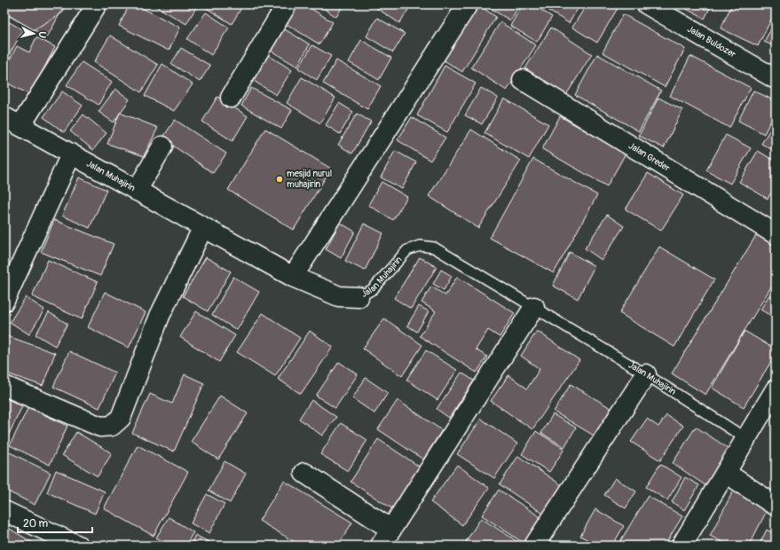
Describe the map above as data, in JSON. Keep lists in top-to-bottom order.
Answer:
{
  "streets": {
    "street": ["Jalan Buldozer", "Jalan Greder", "Jalan Muhajirin"]
  },
  "places": ["mesjid nurul muhajirin"],
  "scale_bar": "20 m",
  "north": "right"
}
